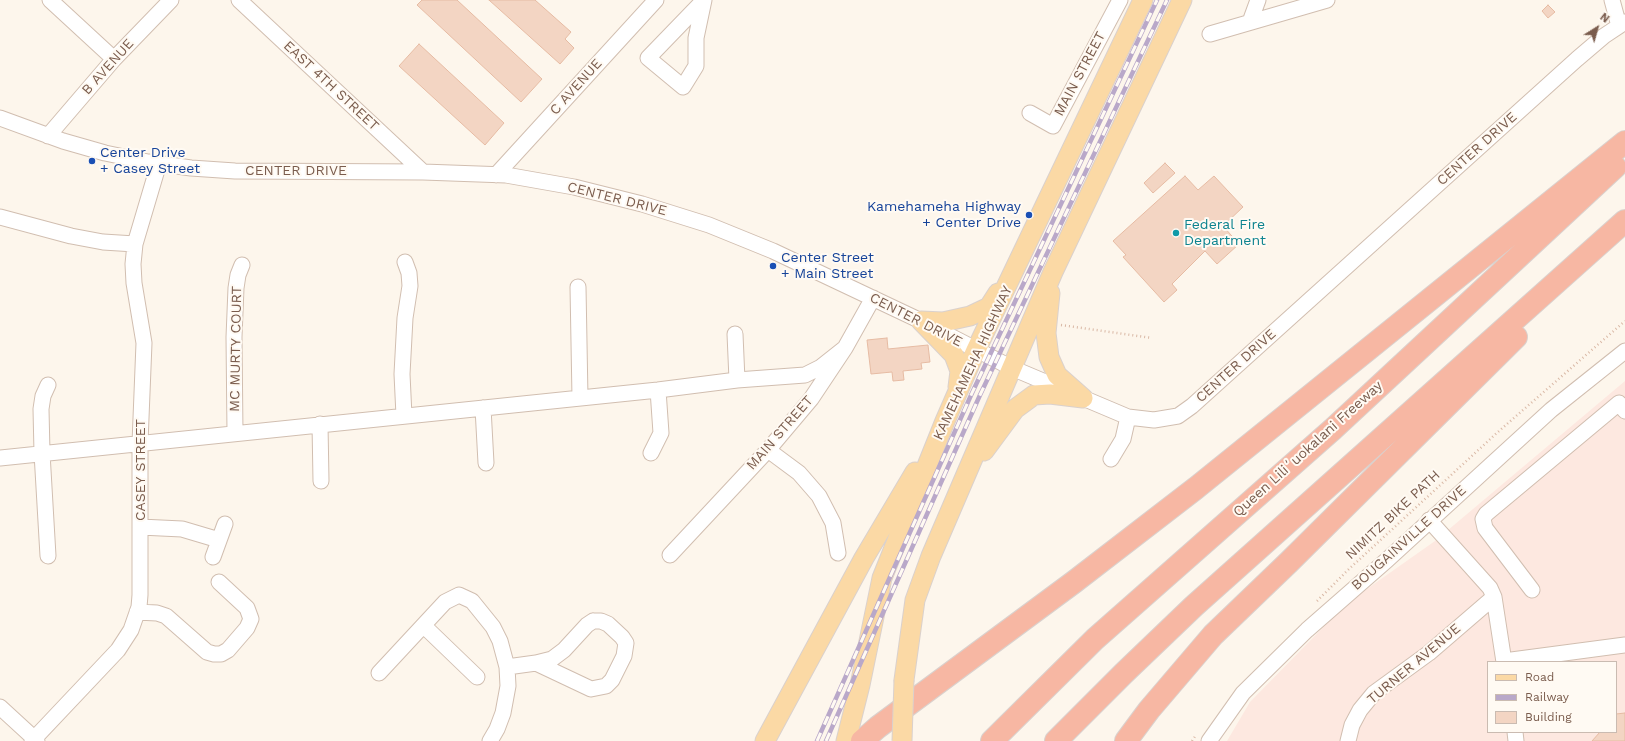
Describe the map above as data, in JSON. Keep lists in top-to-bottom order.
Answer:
{
  "streets": {
    "highway": ["Queen Liliʻuokalani Freeway"],
    "main road": ["KAMEHAMEHA HIGHWAY"],
    "street": [
      "B AVENUE",
      "MAIN STREET",
      "EAST 4TH STREET",
      "C AVENUE",
      "CENTER DRIVE",
      "MC MURTY COURT",
      "CASEY STREET",
      "BOUGAINVILLE DRIVE",
      "TURNER AVENUE"
    ],
    "path": ["NIMITZ BIKE PATH"]
  },
  "crossings": [
    ["B AVENUE", "CENTER DRIVE"],
    ["MAIN STREET", "CENTER DRIVE"],
    ["EAST 4TH STREET", "CENTER DRIVE"],
    ["C AVENUE", "CENTER DRIVE"],
    ["CENTER DRIVE", "KAMEHAMEHA HIGHWAY"],
    ["CENTER DRIVE", "CASEY STREET"]
  ],
  "places": [
    "Center Drive + Casey Street",
    "Kamehameha Highway + Center Drive",
    "Federal Fire Department",
    "Center Street + Main Street"
  ],
  "legend": ["Road", "Railway", "Building"],
  "north": "top right"
}
